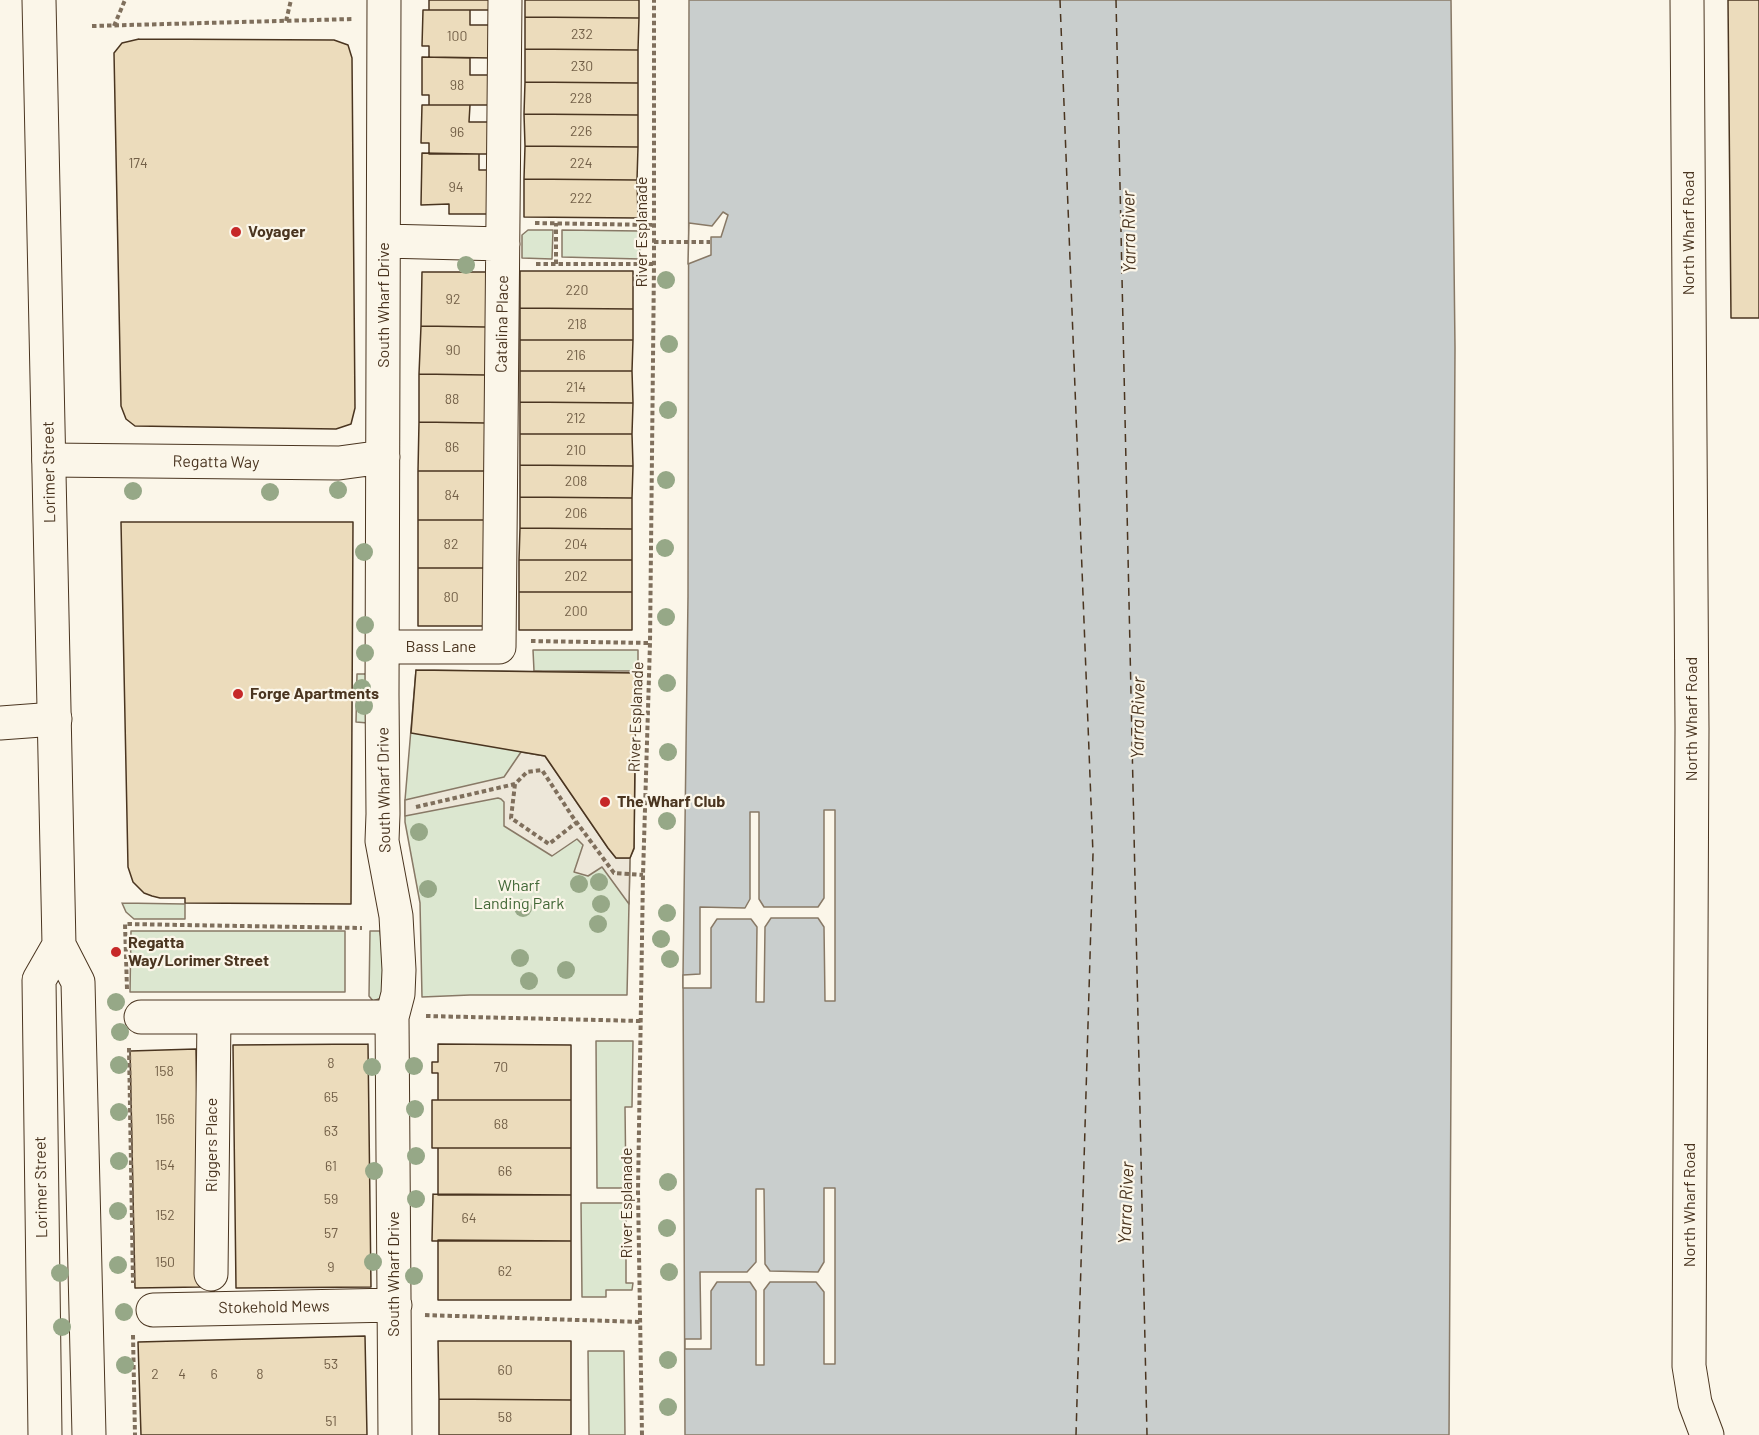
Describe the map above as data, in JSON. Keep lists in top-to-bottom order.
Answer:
{
  "streets": {
    "street": [
      "North Wharf Road",
      "South Wharf Drive",
      "Catalina Place",
      "Regatta Way",
      "Lorimer Street",
      "Bass Lane",
      "Riggers Place",
      "Stokehold Mews"
    ],
    "path": ["River Esplanade"]
  },
  "crossings": [
    ["South Wharf Drive", "Regatta Way"],
    ["South Wharf Drive", "Bass Lane"],
    ["South Wharf Drive", "Stokehold Mews"],
    ["Catalina Place", "Bass Lane"],
    ["Regatta Way", "Lorimer Street"]
  ],
  "water": ["Yarra River"],
  "parks": ["Wharf Landing Park"],
  "places": [
    "Voyager",
    "Forge Apartments",
    "The Wharf Club",
    "Regatta Way/Lorimer Street"
  ],
  "house_numbers": [
    "232",
    "100",
    "230",
    "98",
    "228",
    "226",
    "96",
    "174",
    "224",
    "94",
    "222",
    "220",
    "92",
    "218",
    "90",
    "216",
    "214",
    "88",
    "212",
    "86",
    "210",
    "208",
    "84",
    "206",
    "82",
    "204",
    "202",
    "80",
    "200",
    "8",
    "70",
    "158",
    "65",
    "156",
    "68",
    "63",
    "154",
    "61",
    "66",
    "59",
    "152",
    "64",
    "57",
    "150",
    "9",
    "62",
    "53",
    "60",
    "2",
    "4",
    "6",
    "8",
    "58",
    "51"
  ]
}
